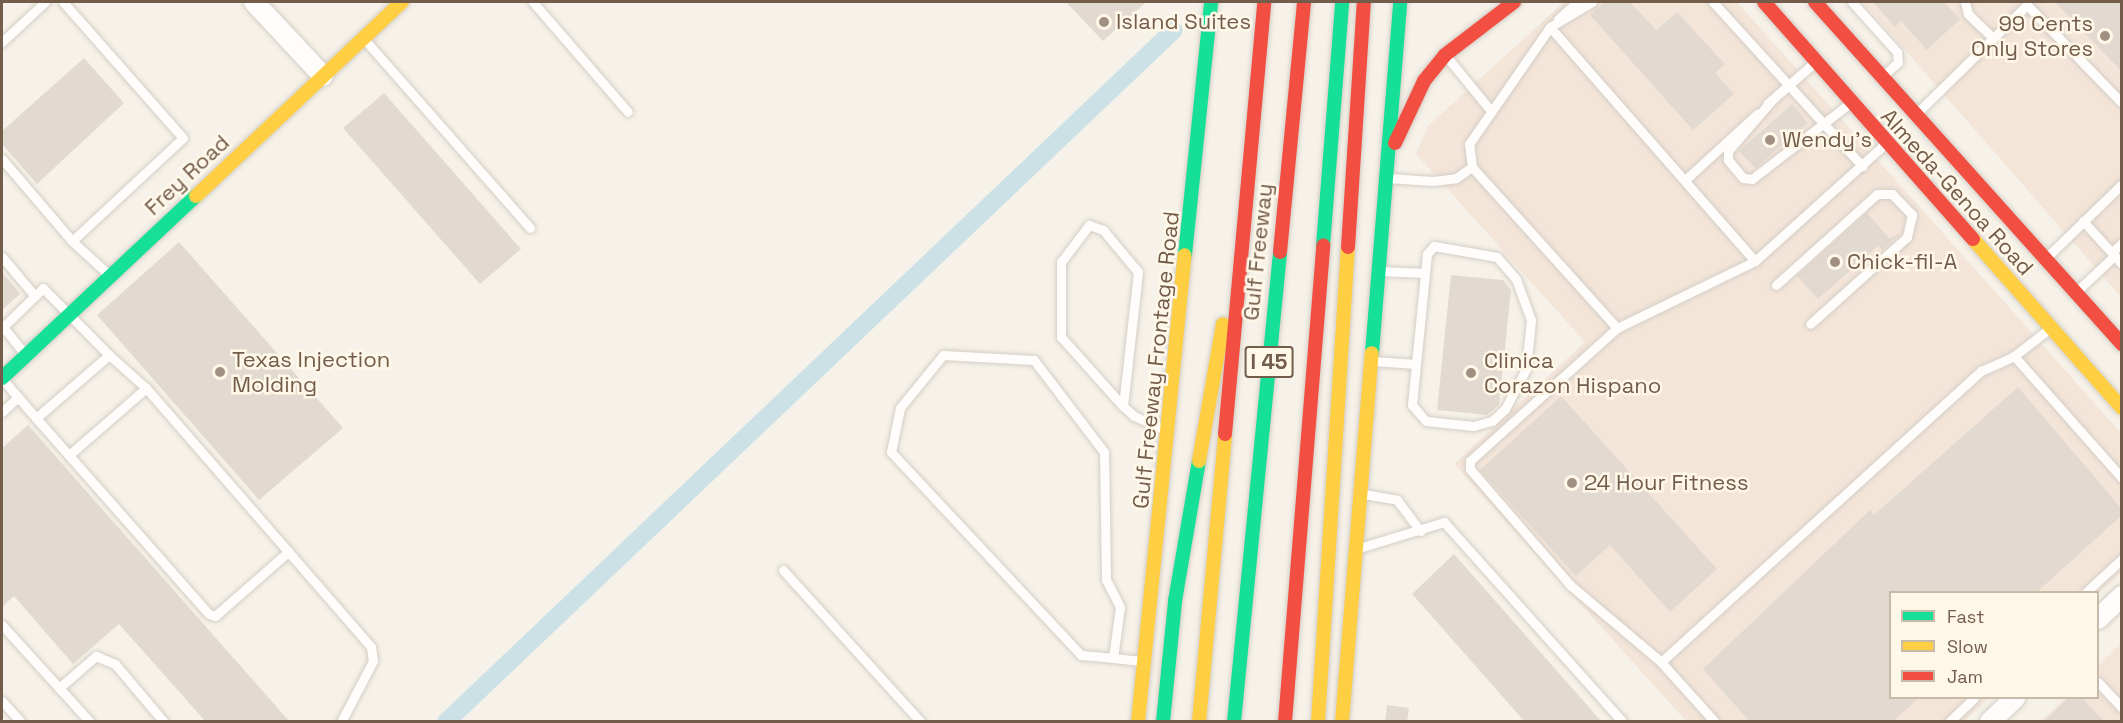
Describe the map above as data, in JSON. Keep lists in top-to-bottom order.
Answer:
{
  "streets": {
    "main road": [
      "Frey Road",
      "Almeda-Genoa Road",
      "Gulf Freeway",
      "Gulf Freeway Frontage Road",
      "I 45"
    ]
  },
  "places": [
    "Island Suites",
    "99 Cents Only Stores",
    "Wendy's",
    "Chick-fil-A",
    "Texas Injection Molding",
    "Clinica Corazon Hispano",
    "24 Hour Fitness"
  ],
  "legend": ["Fast", "Slow", "Jam"]
}
